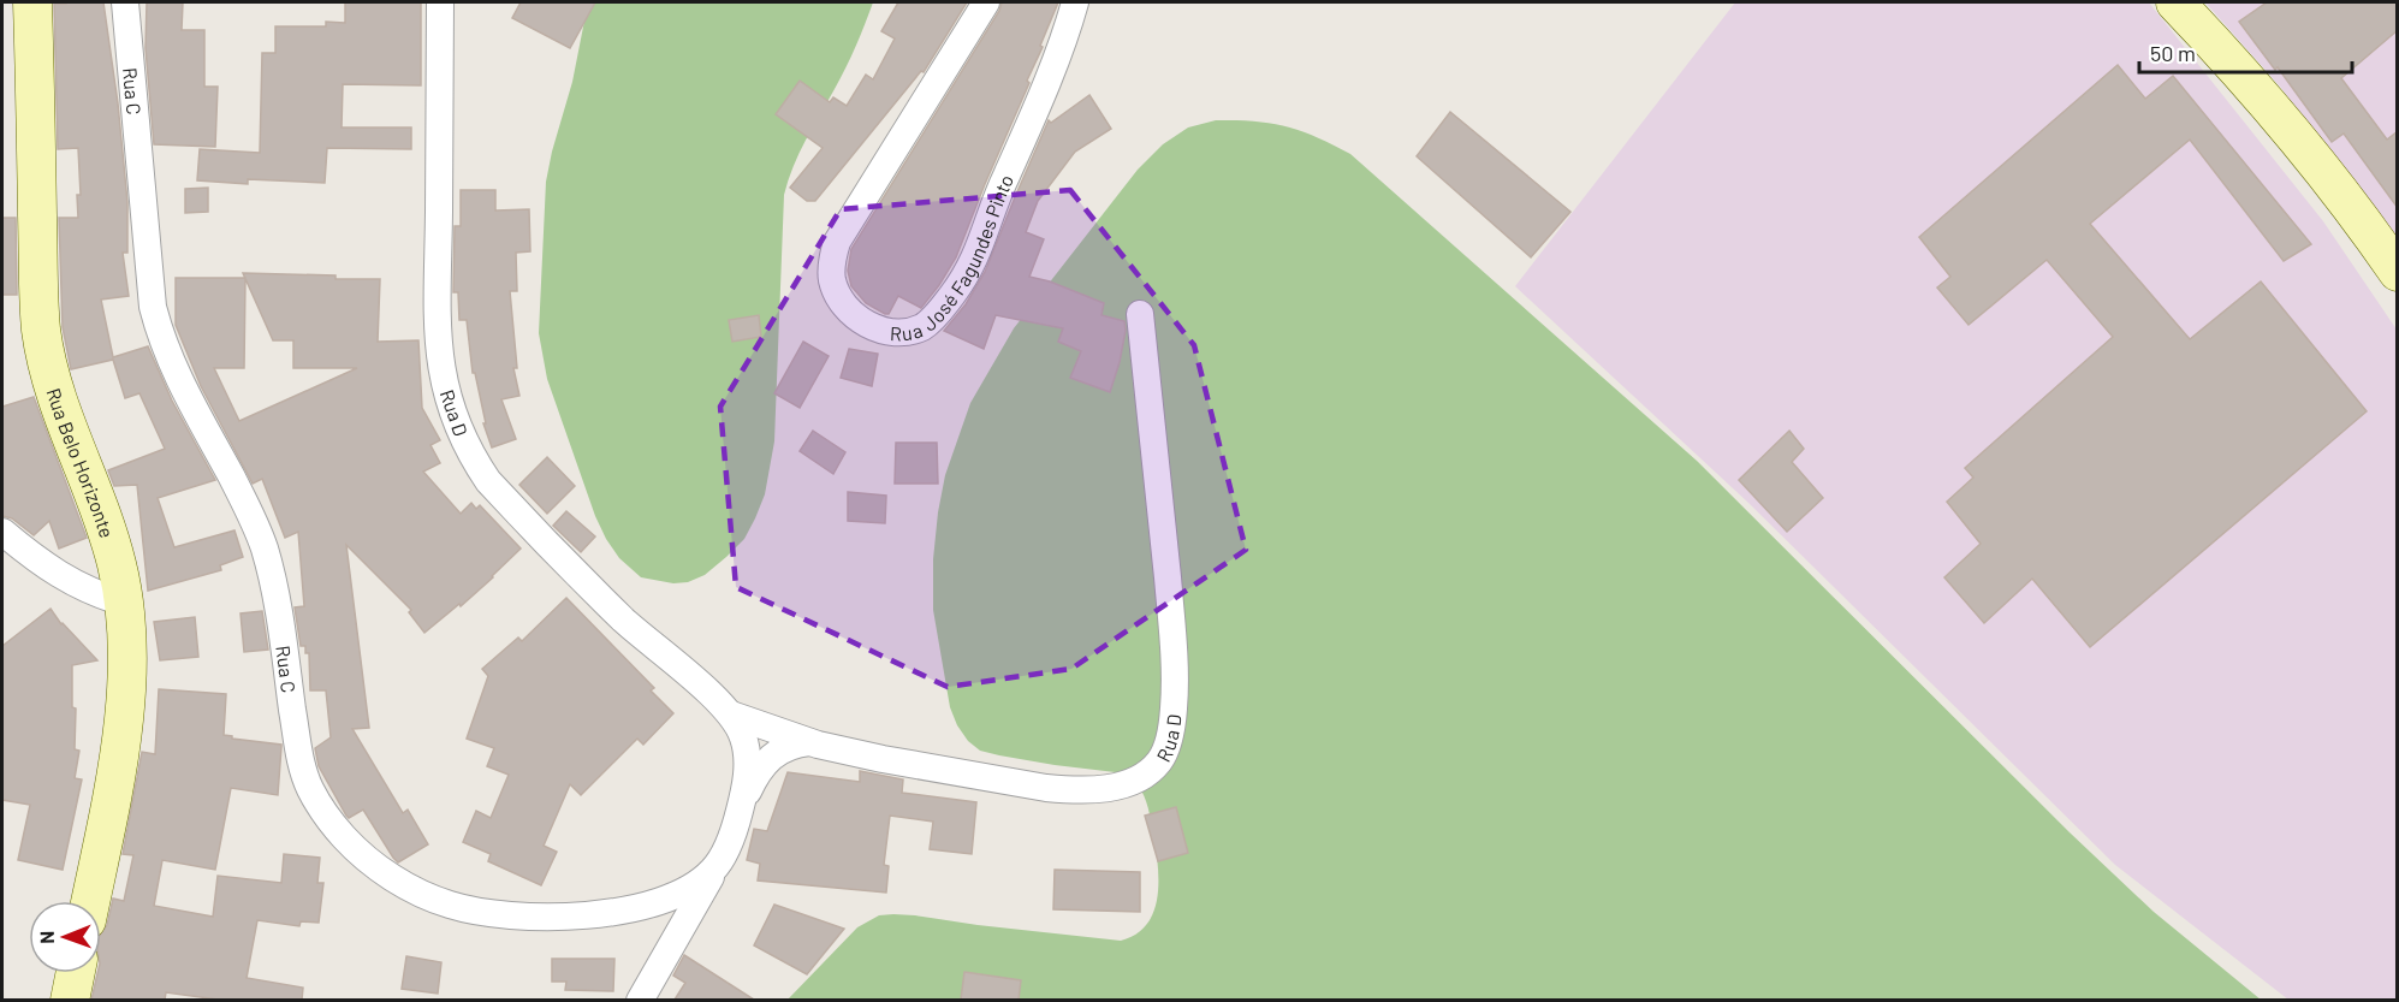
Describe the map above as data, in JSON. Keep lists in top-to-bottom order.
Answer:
{
  "streets": {
    "street": [
      "Rua C",
      "Rua José Fagundes Pinto",
      "Rua D",
      "Rua Belo Horizonte"
    ]
  },
  "crossings": [
    ["Rua C", "Rua D"]
  ],
  "scale_bar": "50 m",
  "north": "left"
}
